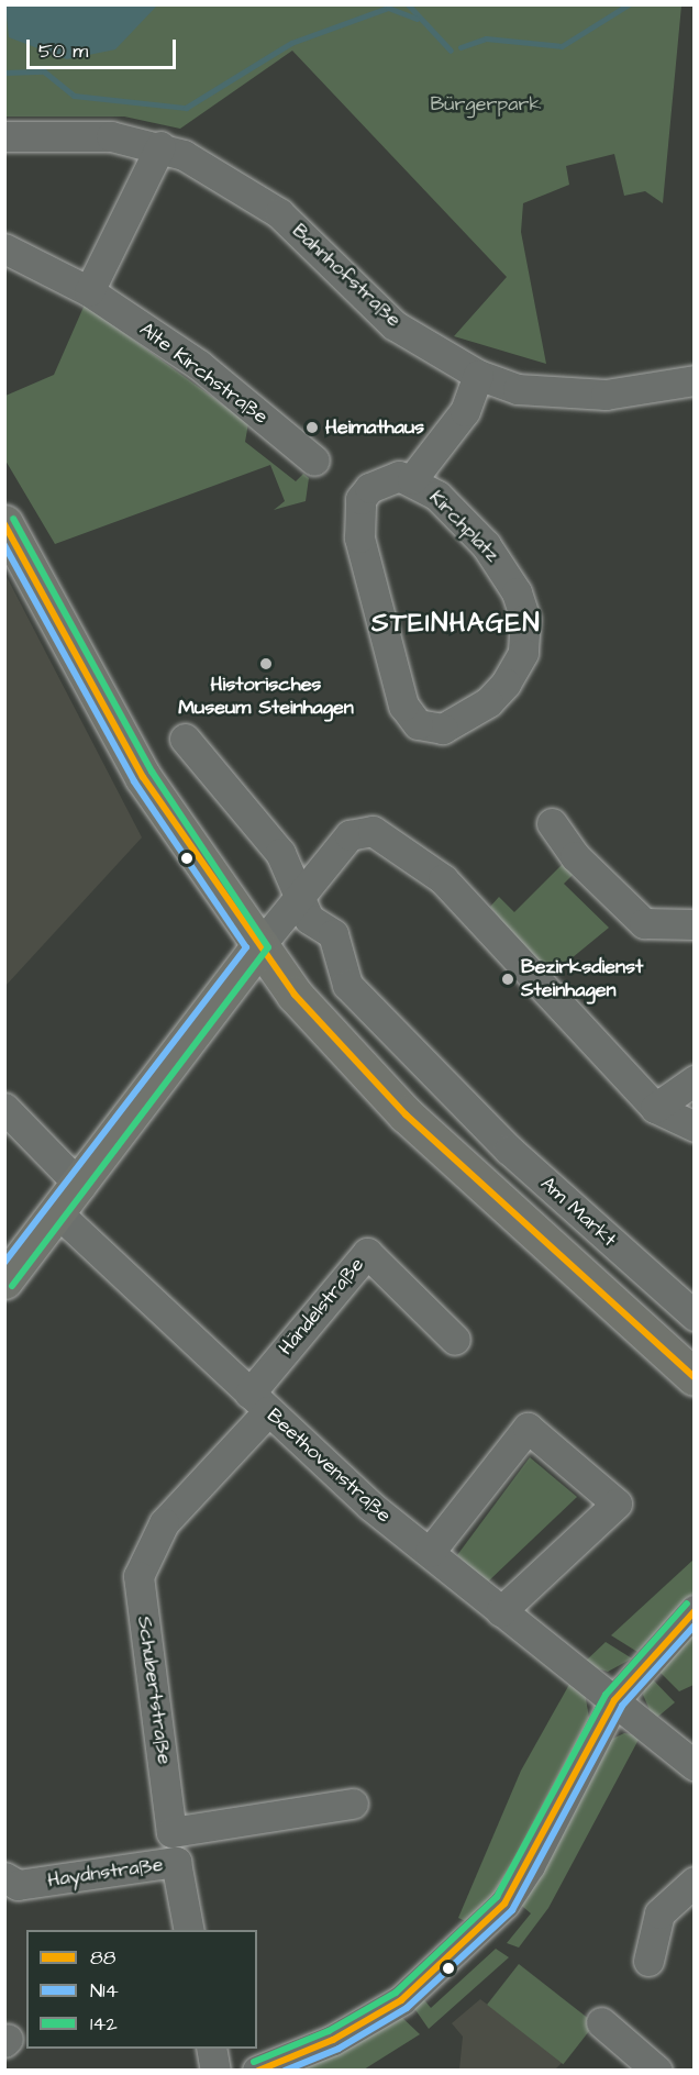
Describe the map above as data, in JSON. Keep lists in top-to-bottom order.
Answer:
{
  "streets": {
    "street": [
      "Bahnhofstraße",
      "Alte Kirchstraße",
      "Kirchplatz",
      "Am Markt",
      "Händelstraße",
      "Beethovenstraße",
      "Schubertstraße",
      "Haydnstraße"
    ]
  },
  "crossings": [
    ["Bahnhofstraße", "Kirchplatz"],
    ["Händelstraße", "Beethovenstraße"],
    ["Händelstraße", "Schubertstraße"],
    ["Beethovenstraße", "Schubertstraße"]
  ],
  "districts": ["STEINHAGEN"],
  "parks": ["Bürgerpark"],
  "places": ["Heimathaus", "Historisches Museum Steinhagen", "Bezirksdienst Steinhagen"],
  "lines": ["transit line 142", "transit line 88", "transit line N14"],
  "legend": ["88", "N14", "142"],
  "scale_bar": "50 m"
}
